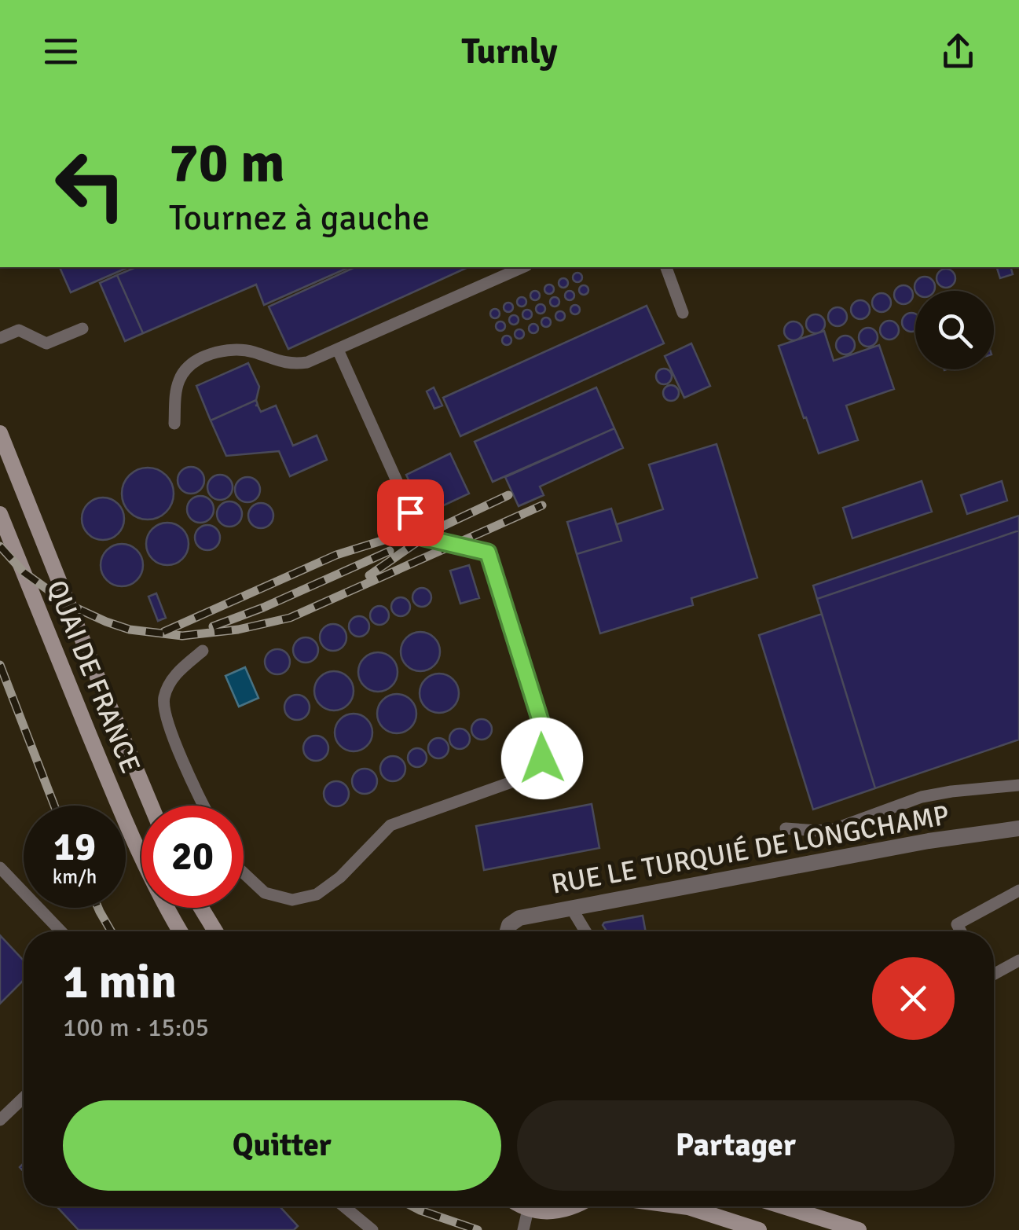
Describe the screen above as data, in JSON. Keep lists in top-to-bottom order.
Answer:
{
  "streets": {
    "main road": ["QUAI DE FRANCE"],
    "street": ["RUE LE TURQUIÉ DE LONGCHAMP"]
  },
  "page": {
    "header": "Turnly",
    "turn": ["70 m", "Tournez à gauche"],
    "speed": "19 km/h",
    "limit": "20",
    "heading": ["1 min", "100 m · 15:05"],
    "buttons": ["Quitter", "Partager"]
  }
}
